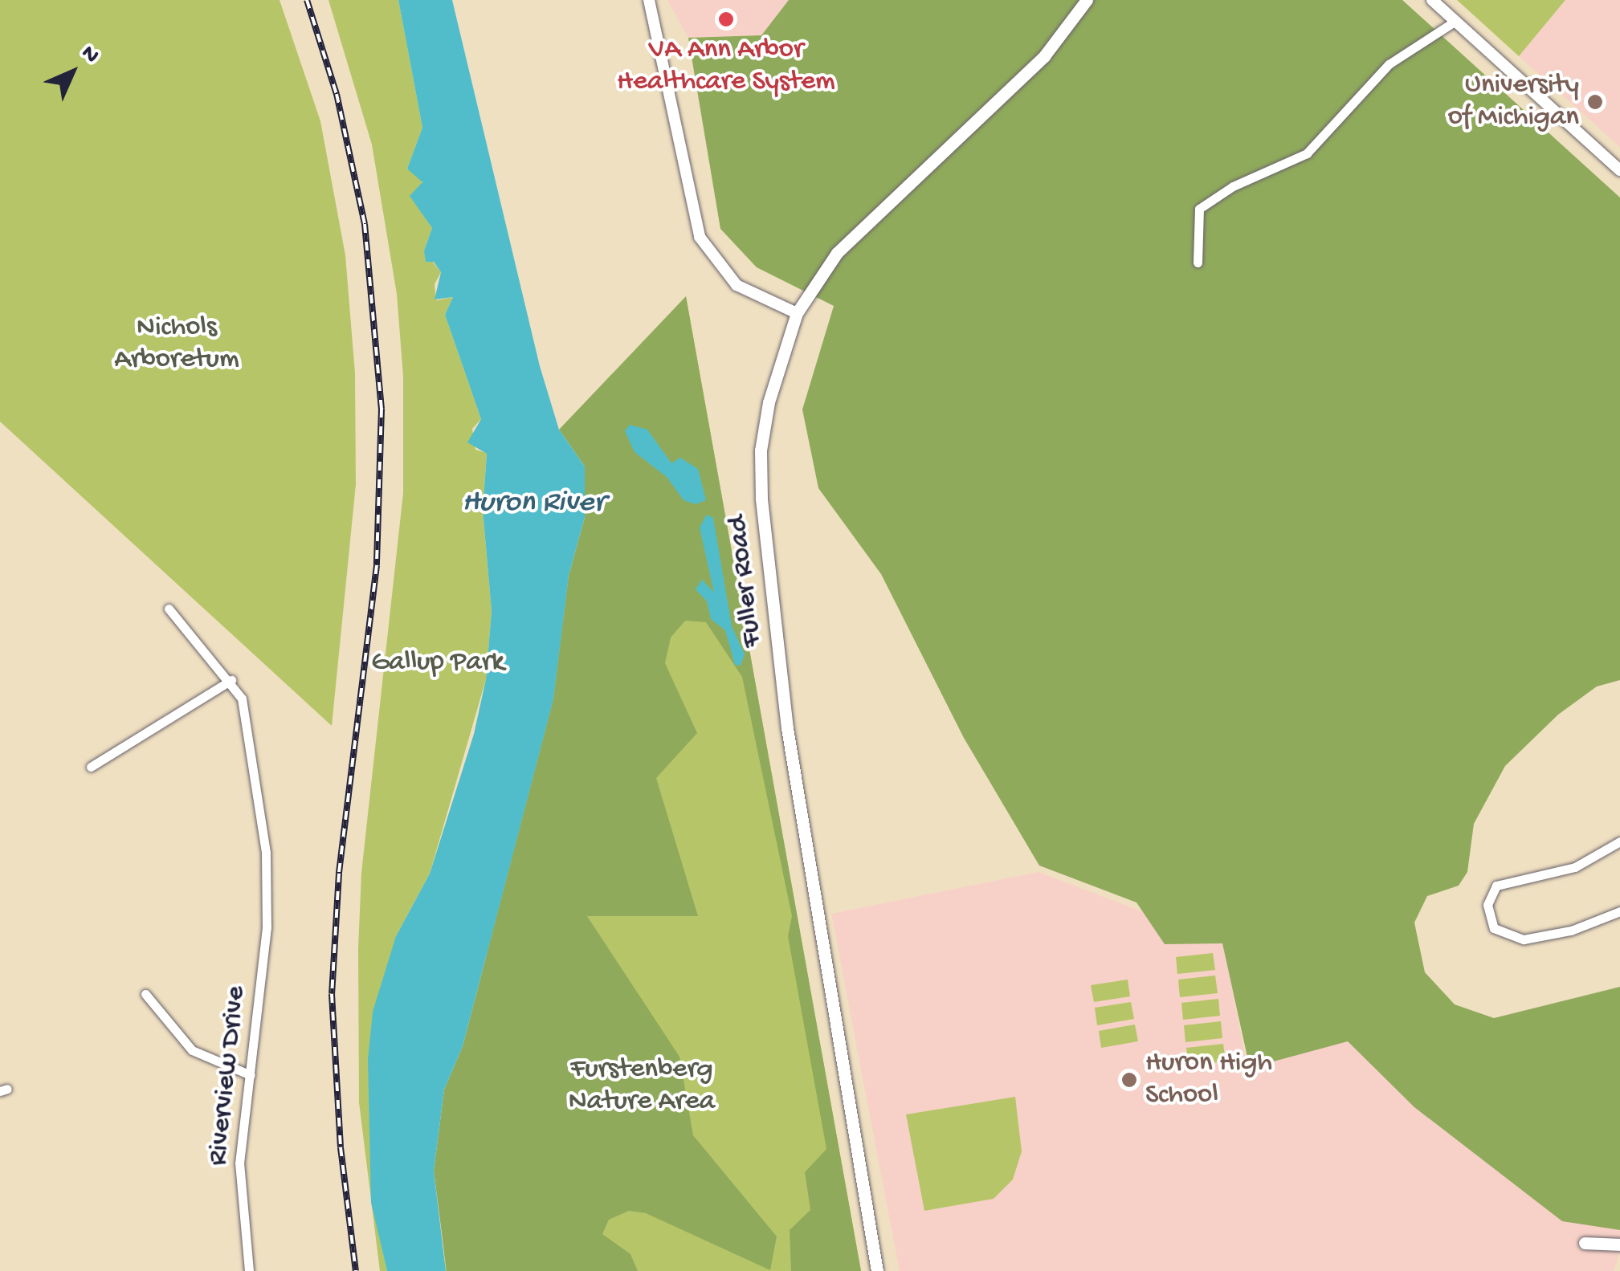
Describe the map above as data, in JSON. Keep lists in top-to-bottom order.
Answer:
{
  "streets": {
    "main road": ["Fuller Road"],
    "street": ["Riverview Drive"]
  },
  "water": ["Huron River"],
  "parks": ["Nichols Arboretum", "Gallup Park", "Furstenberg Nature Area"],
  "places": ["VA Ann Arbor Healthcare System", "University of Michigan", "Huron High School"],
  "north": "top right"
}
